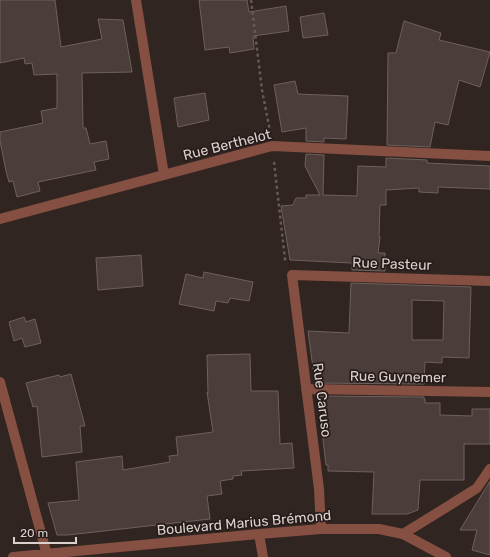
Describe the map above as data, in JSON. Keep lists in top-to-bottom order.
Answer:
{
  "streets": {
    "street": [
      "Rue Berthelot",
      "Rue Pasteur",
      "Rue Guynemer",
      "Rue Caruso",
      "Boulevard Marius Brémond"
    ]
  },
  "crossings": [
    ["Rue Pasteur", "Rue Caruso"],
    ["Rue Guynemer", "Rue Caruso"],
    ["Rue Caruso", "Boulevard Marius Brémond"]
  ],
  "scale_bar": "20 m"
}
